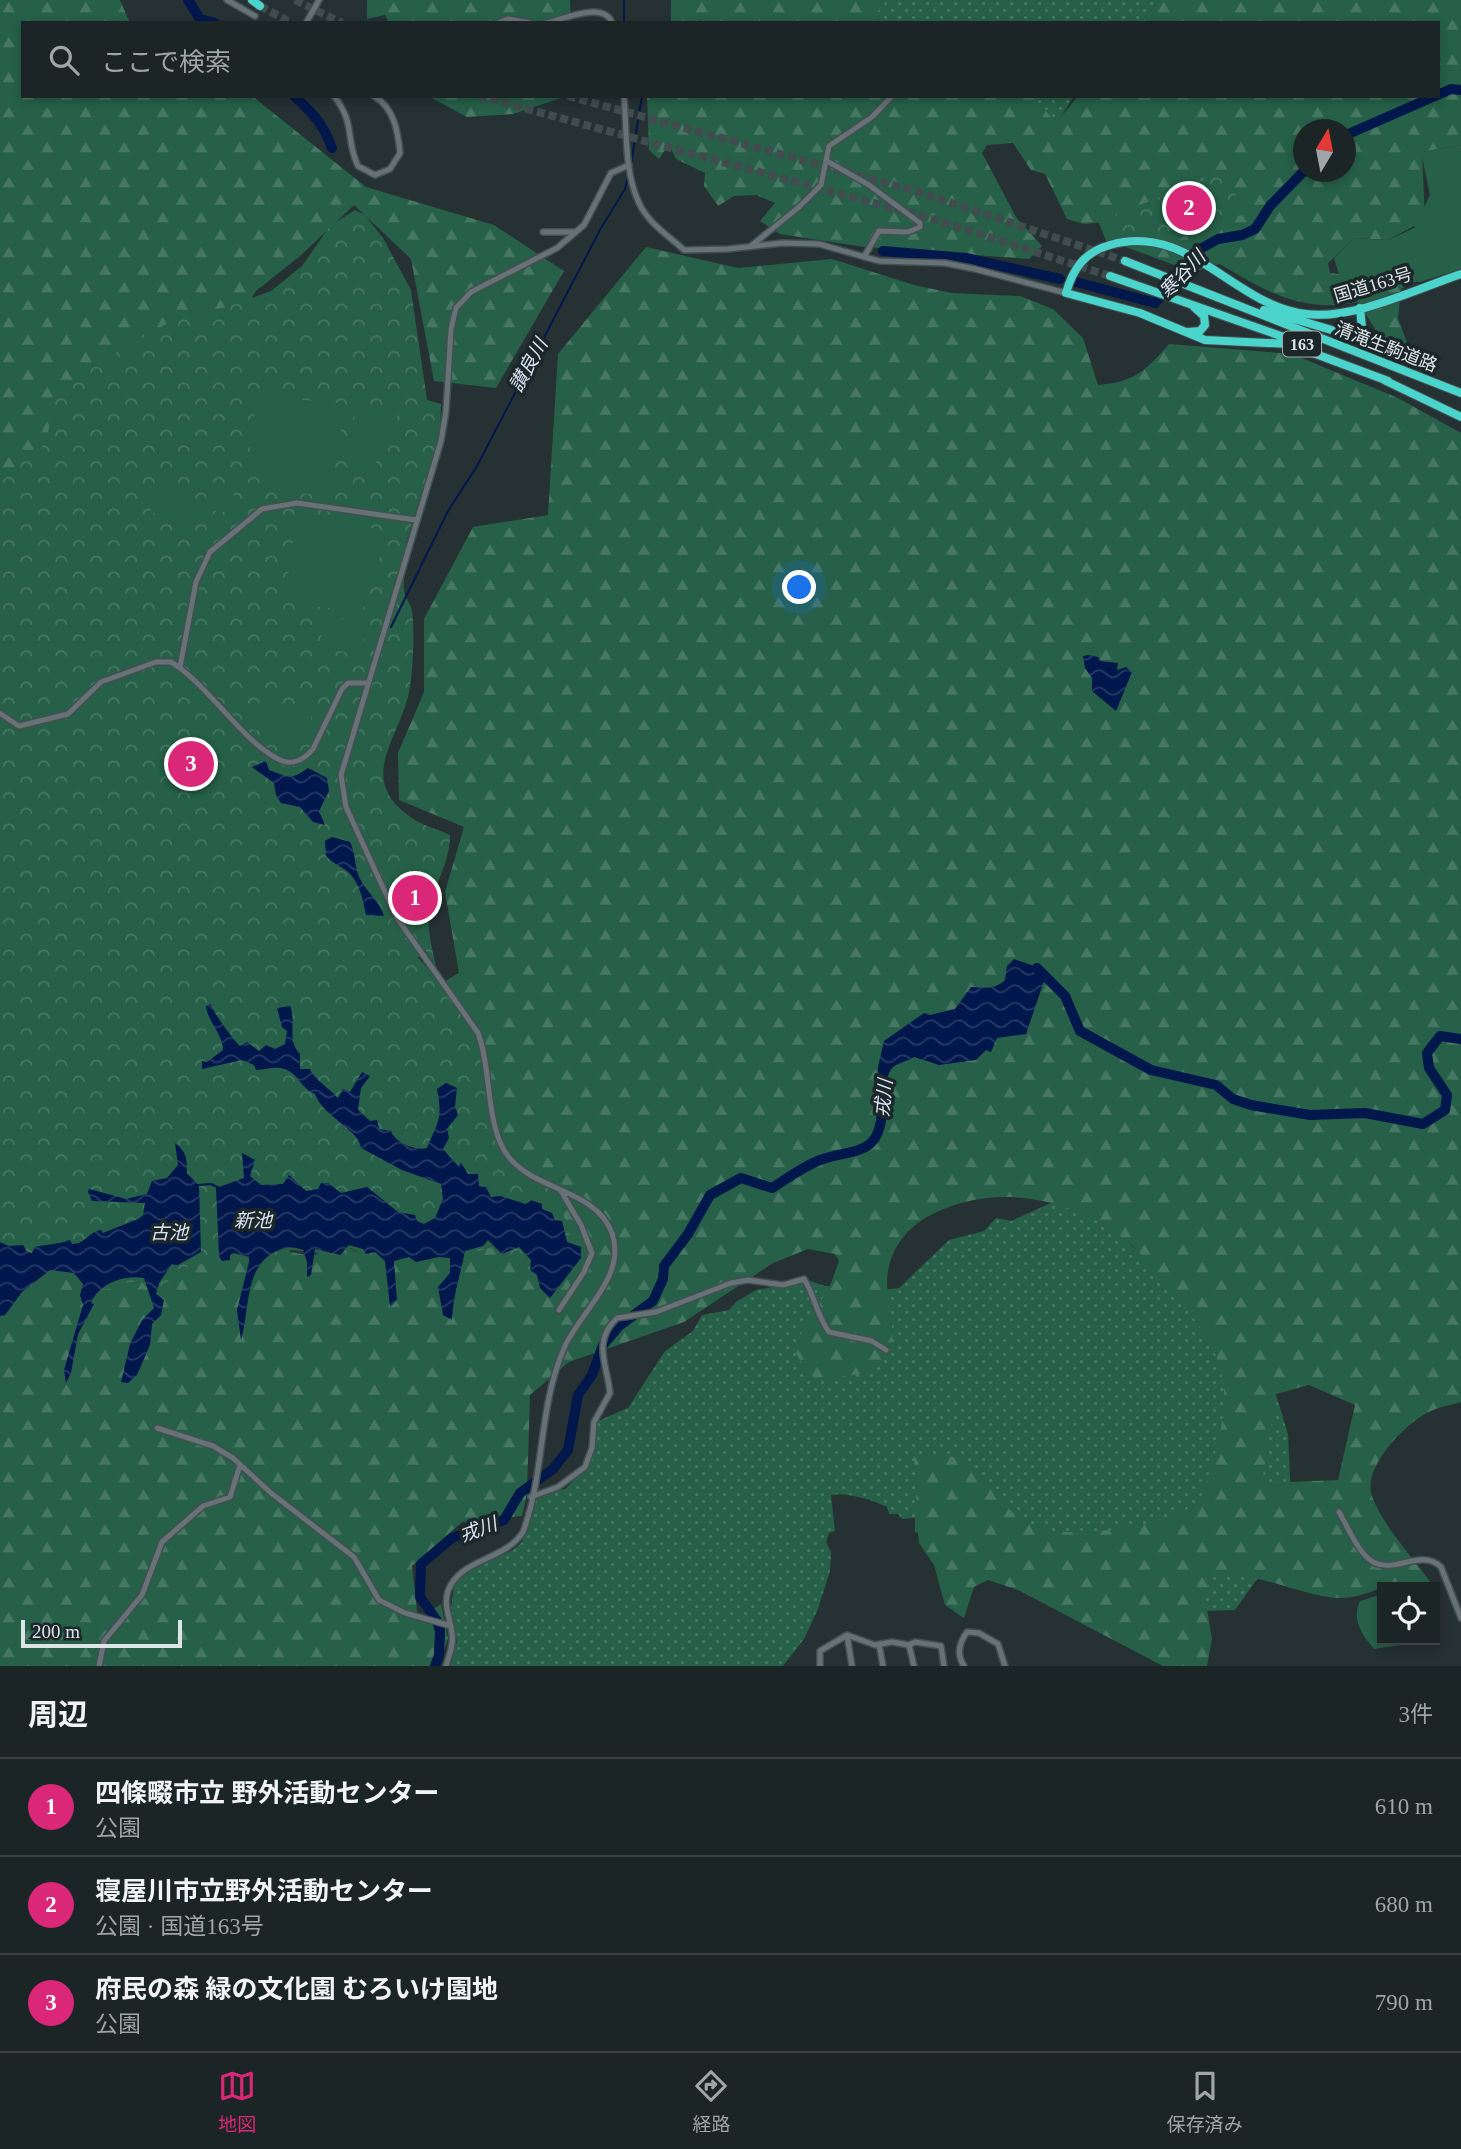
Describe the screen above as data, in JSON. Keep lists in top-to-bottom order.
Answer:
{
  "streets": {
    "highway": ["国道163号", "163", "清滝生駒道路"]
  },
  "crossings": [
    ["国道163号", "163"],
    ["163", "清滝生駒道路"]
  ],
  "water": [
    "寒谷川",
    "讃良川",
    "戎川",
    "新池",
    "古池"
  ],
  "scale_bar": "200 m",
  "north": "top",
  "page": {
    "search": "ここで検索",
    "pins": ["2", "3", "1"],
    "scale": "200 m",
    "heading": ["周辺", "3件"],
    "list": [
      {
        "mark": "1",
        "name": "四條畷市立 野外活動センター",
        "note": "公園",
        "value": "610 m"
      },
      {
        "mark": "2",
        "name": "寝屋川市立野外活動センター",
        "note": "公園 · 国道163号",
        "value": "680 m"
      },
      {
        "mark": "3",
        "name": "府民の森 緑の文化園 むろいけ園地",
        "note": "公園",
        "value": "790 m"
      }
    ],
    "nav": ["地図", "経路", "保存済み"]
  }
}
